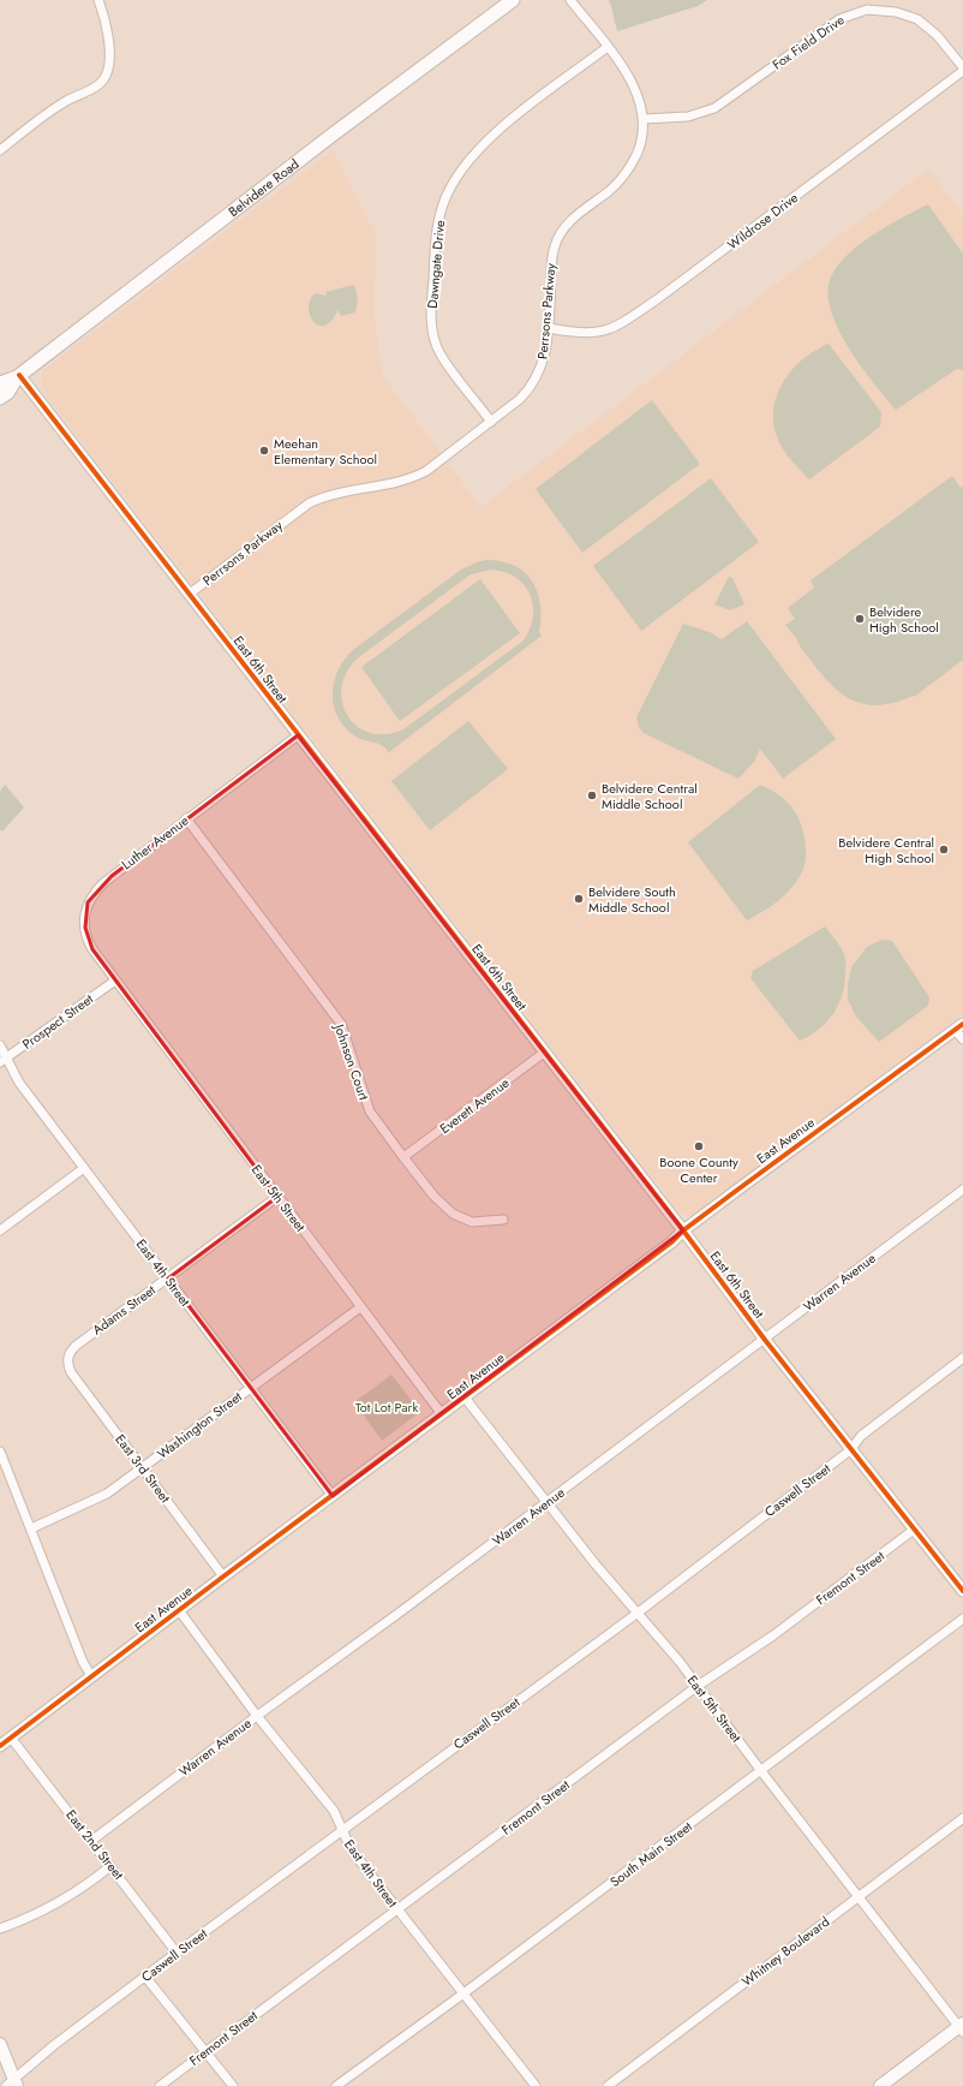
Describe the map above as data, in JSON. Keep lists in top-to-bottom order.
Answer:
{
  "streets": {
    "main road": ["Belvidere Road"],
    "street": [
      "Fox Field Drive",
      "Wildrose Drive",
      "Dawngate Drive",
      "Perrsons Parkway",
      "East 6th Street",
      "Luther Avenue",
      "Prospect Street",
      "Johnson Court",
      "Everett Avenue",
      "East Avenue",
      "East 5th Street",
      "East 4th Street",
      "Warren Avenue",
      "Adams Street",
      "Washington Street",
      "East 3rd Street",
      "Caswell Street",
      "Fremont Street",
      "East 2nd Street",
      "South Main Street",
      "Whitney Boulevard"
    ]
  },
  "crossings": [
    ["Fox Field Drive", "Wildrose Drive"],
    ["Fox Field Drive", "Perrsons Parkway"],
    ["Belvidere Road", "East 6th Street"],
    ["Wildrose Drive", "Perrsons Parkway"],
    ["Dawngate Drive", "Perrsons Parkway"],
    ["Perrsons Parkway", "East 6th Street"],
    ["East 6th Street", "Luther Avenue"],
    ["East 6th Street", "Everett Avenue"],
    ["East 6th Street", "East Avenue"],
    ["East 6th Street", "Warren Avenue"],
    ["East 6th Street", "Caswell Street"],
    ["East 6th Street", "Fremont Street"],
    ["Luther Avenue", "Prospect Street"],
    ["Luther Avenue", "Johnson Court"],
    ["Luther Avenue", "East 5th Street"],
    ["Prospect Street", "East 5th Street"],
    ["Prospect Street", "East 4th Street"],
    ["Johnson Court", "Everett Avenue"],
    ["East Avenue", "East 5th Street"],
    ["East Avenue", "East 4th Street"],
    ["East Avenue", "East 3rd Street"],
    ["East Avenue", "East 2nd Street"],
    ["East 5th Street", "Warren Avenue"],
    ["East 5th Street", "Adams Street"],
    ["East 5th Street", "Washington Street"],
    ["East 5th Street", "Caswell Street"],
    ["East 5th Street", "Fremont Street"],
    ["East 5th Street", "South Main Street"],
    ["East 5th Street", "Whitney Boulevard"],
    ["East 4th Street", "Warren Avenue"],
    ["East 4th Street", "Adams Street"],
    ["East 4th Street", "Washington Street"],
    ["East 4th Street", "Caswell Street"],
    ["East 4th Street", "Fremont Street"],
    ["East 4th Street", "South Main Street"],
    ["Warren Avenue", "East 2nd Street"],
    ["Adams Street", "East 3rd Street"],
    ["Washington Street", "East 3rd Street"],
    ["Caswell Street", "East 2nd Street"]
  ],
  "parks": ["Tot Lot Park"],
  "places": [
    "Meehan Elementary School",
    "Belvidere High School",
    "Belvidere Central Middle School",
    "Belvidere Central High School",
    "Belvidere South Middle School",
    "Boone County Center"
  ]
}
